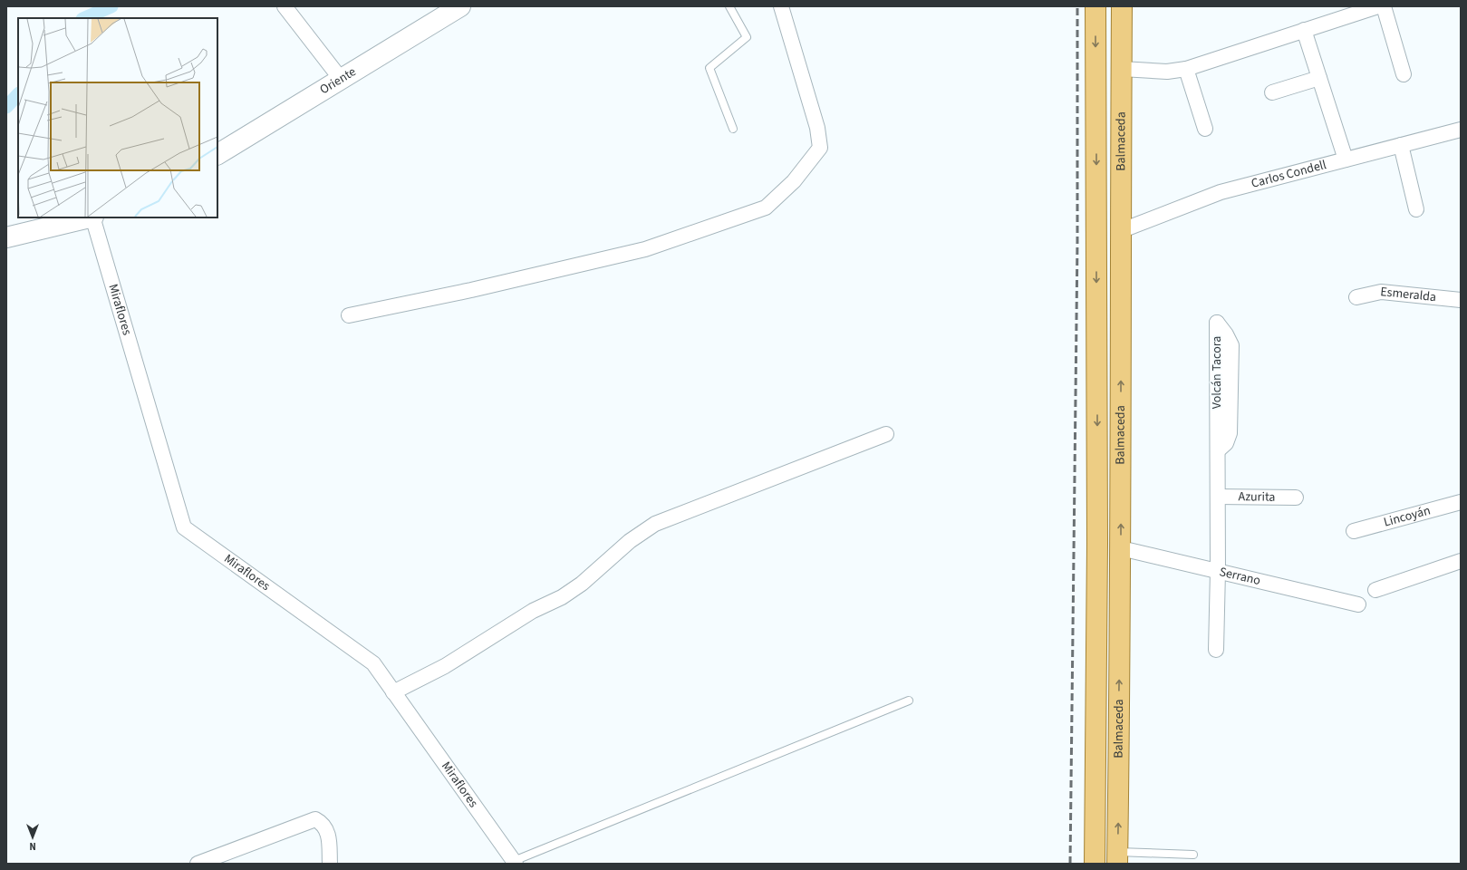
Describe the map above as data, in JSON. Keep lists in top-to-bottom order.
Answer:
{
  "streets": {
    "main road": ["Balmaceda"],
    "street": [
      "Oriente",
      "Carlos Condell",
      "Esmeralda",
      "Miraflores",
      "Volcán Tacora",
      "Azurita",
      "Lincoyán",
      "Serrano"
    ]
  },
  "crossings": [
    ["Balmaceda", "Carlos Condell"],
    ["Balmaceda", "Serrano"],
    ["Volcán Tacora", "Azurita"],
    ["Volcán Tacora", "Serrano"]
  ],
  "north": "bottom"
}
